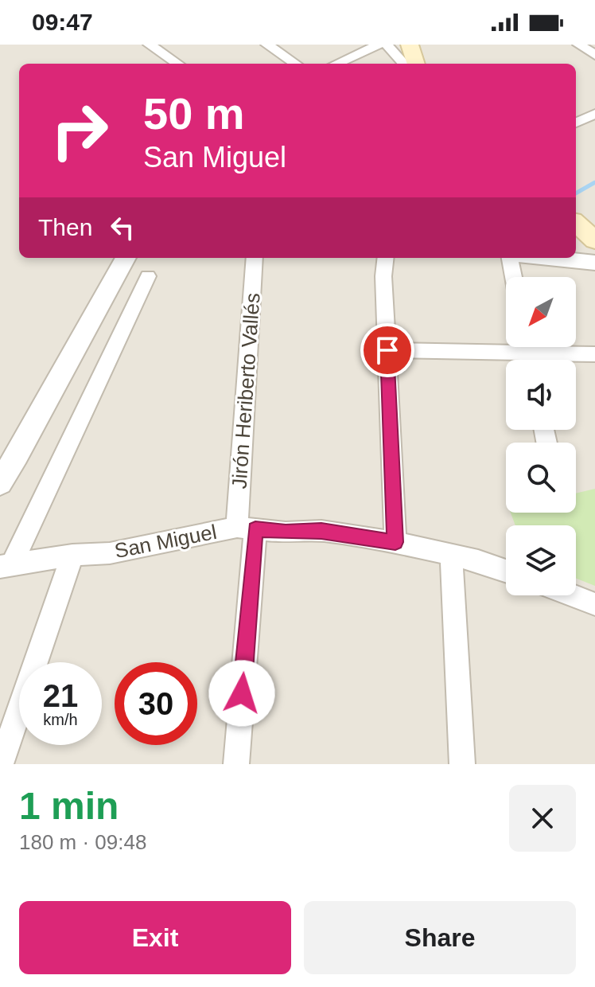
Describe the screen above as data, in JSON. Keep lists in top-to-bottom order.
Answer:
{
  "streets": {
    "street": ["Jirón Heriberto Vallés", "San Miguel"]
  },
  "crossings": [
    ["Jirón Heriberto Vallés", "San Miguel"]
  ],
  "north": "bottom left",
  "page": {
    "status": "09:47",
    "turn": ["50 m", "San Miguel"],
    "then": "Then",
    "speed": "21 km/h",
    "limit": "30",
    "heading": ["1 min", "180 m · 09:48"],
    "buttons": ["Exit", "Share"]
  }
}
